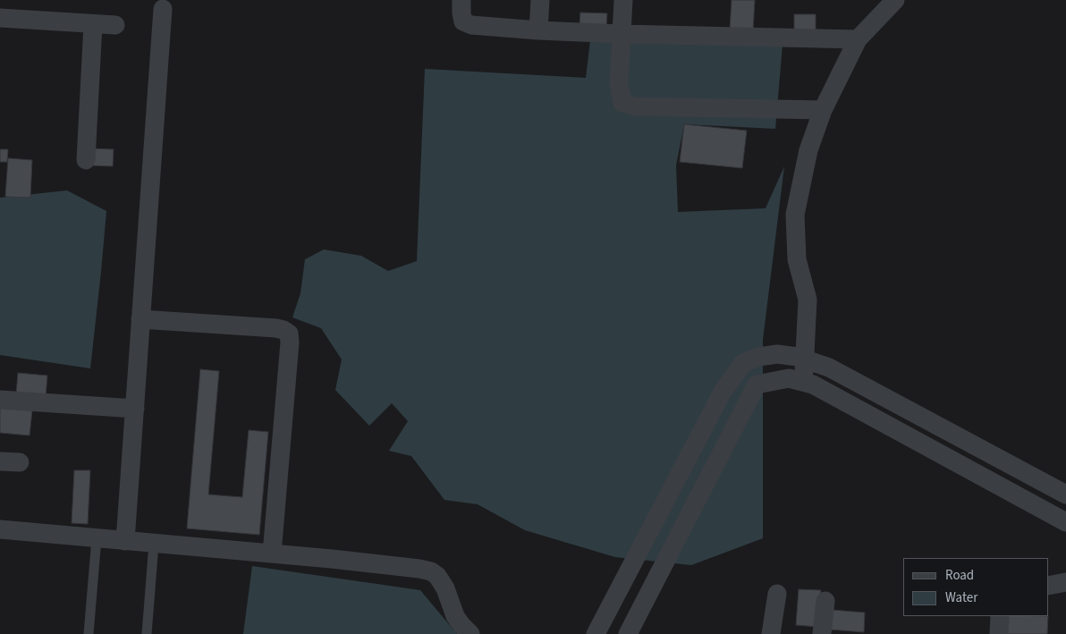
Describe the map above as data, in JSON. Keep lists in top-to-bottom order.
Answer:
{
  "legend": ["Road", "Water"]
}
